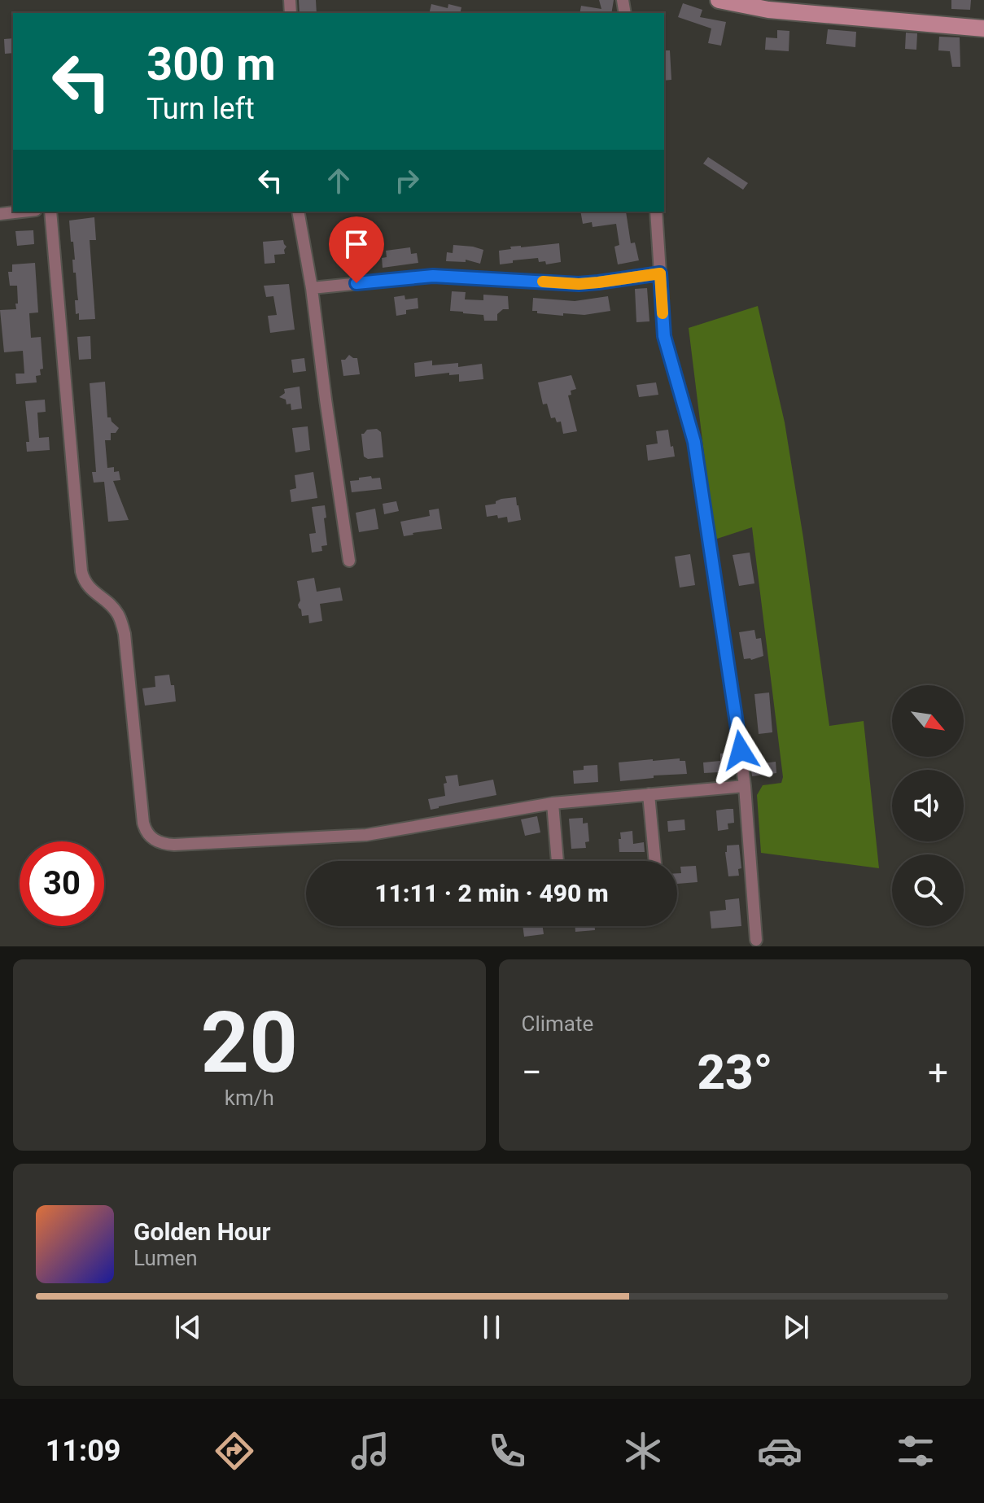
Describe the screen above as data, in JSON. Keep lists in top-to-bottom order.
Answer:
{
  "north": "bottom right",
  "page": {
    "turn": ["300 m", "Turn left"],
    "limit": "30",
    "trip": "11:11 · 2 min · 490 m",
    "tile": [
      ["20", "km/h"],
      "Climate"
    ],
    "heat": ["−", "23°", "+"],
    "song": ["Golden Hour", "Lumen"],
    "tabs": "11:09"
  }
}
